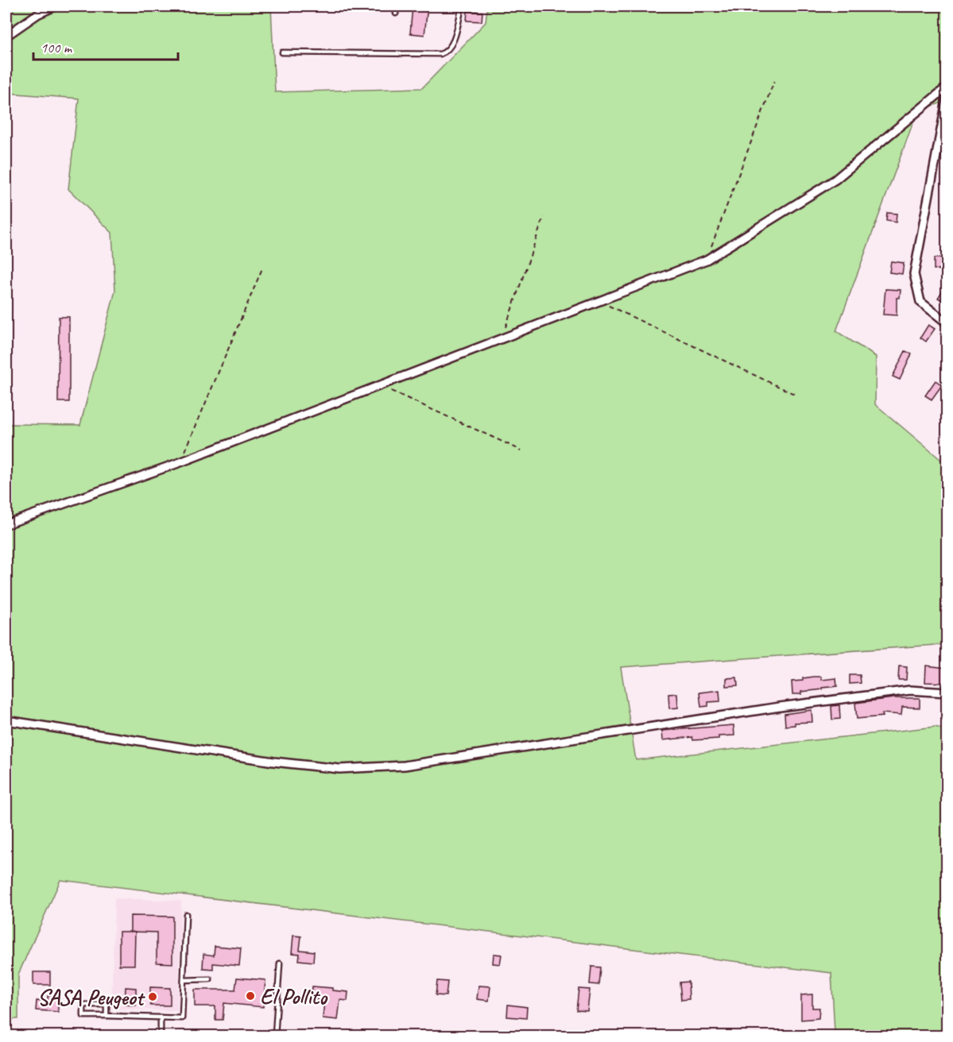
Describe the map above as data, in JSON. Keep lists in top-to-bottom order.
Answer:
{
  "places": ["El Pollito", "SASA Peugeot"],
  "scale_bar": "100 m"
}
